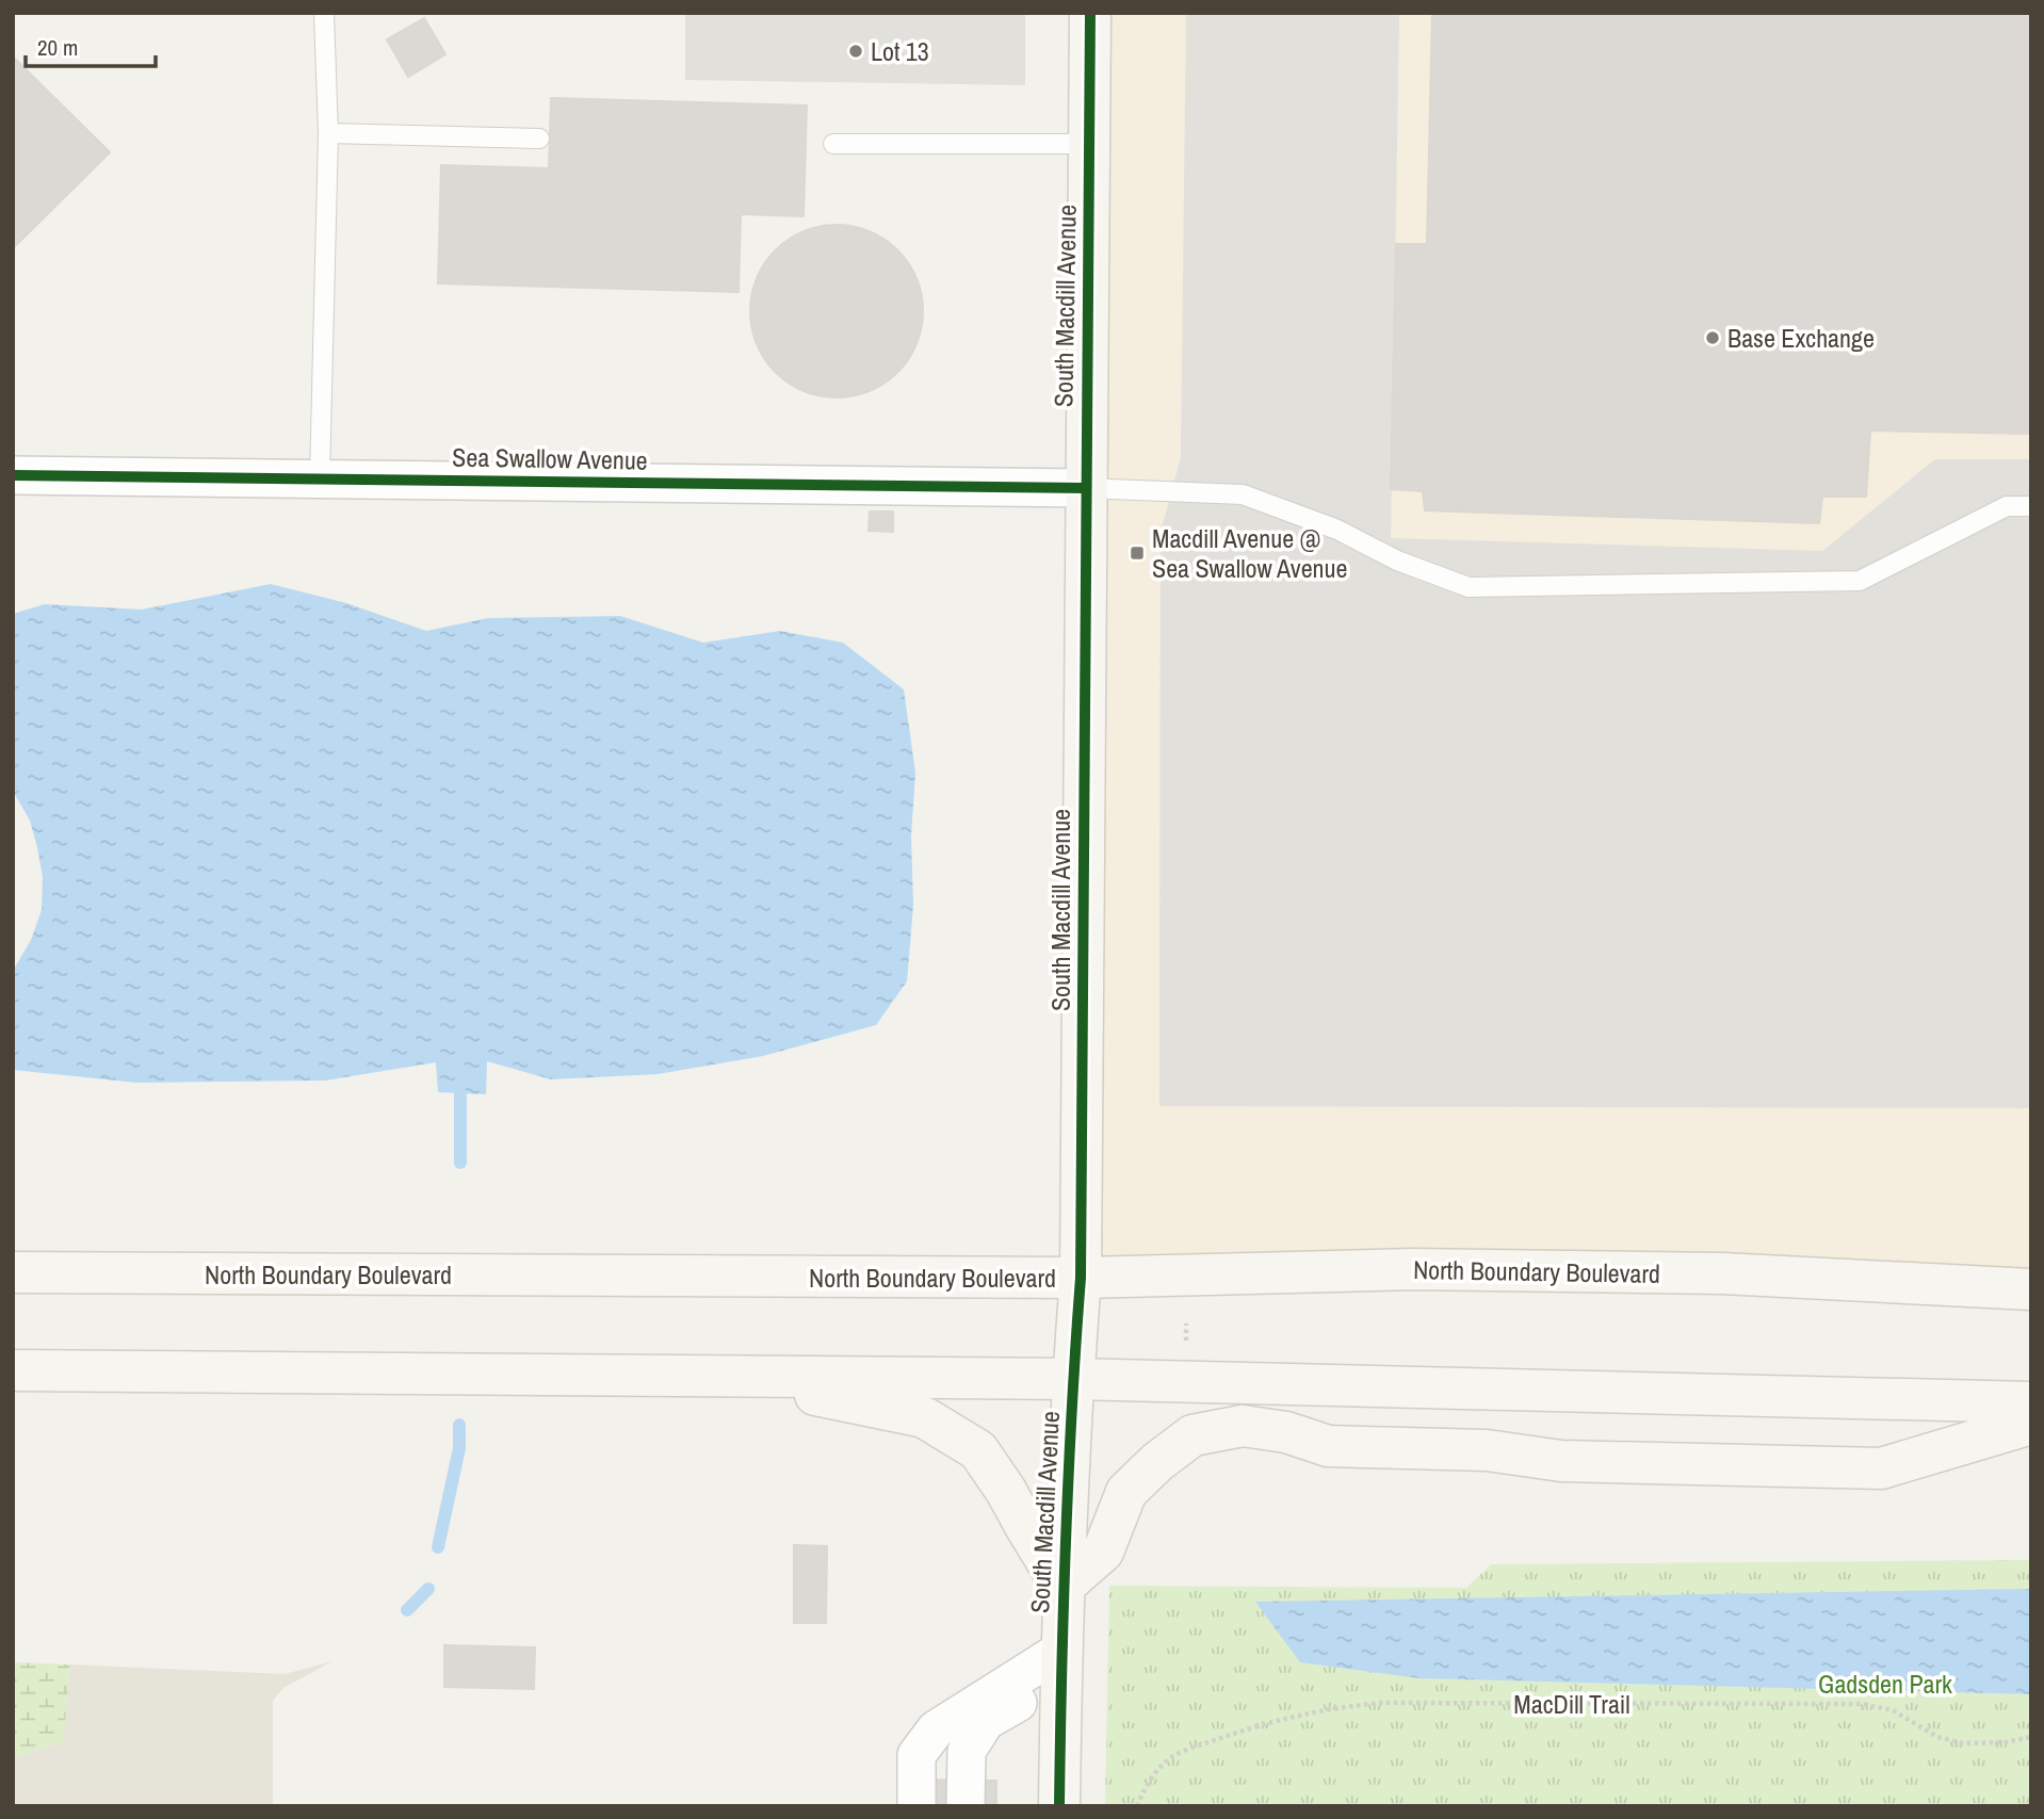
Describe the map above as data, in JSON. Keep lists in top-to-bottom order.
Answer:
{
  "streets": {
    "main road": ["South Macdill Avenue", "North Boundary Boulevard"],
    "street": ["Sea Swallow Avenue"],
    "path": ["MacDill Trail"]
  },
  "crossings": [
    ["South Macdill Avenue", "Sea Swallow Avenue"],
    ["South Macdill Avenue", "North Boundary Boulevard"]
  ],
  "parks": ["Gadsden Park"],
  "places": {
    "other": ["Lot 13", "Base Exchange"],
    "transit": ["Macdill Avenue @ Sea Swallow Avenue"]
  },
  "scale_bar": "20 m"
}
